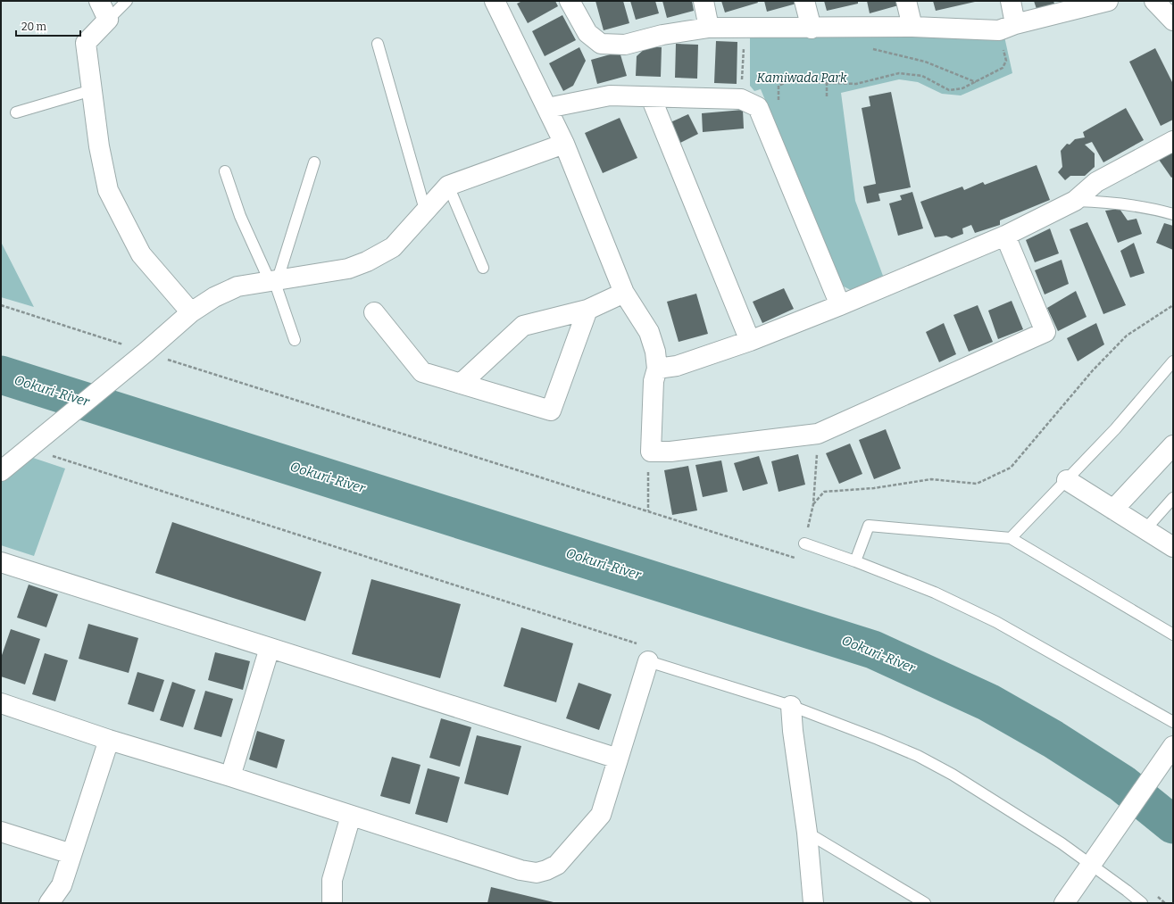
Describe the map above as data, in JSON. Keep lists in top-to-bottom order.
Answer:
{
  "water": ["Ookuri-River"],
  "parks": ["Kamiwada Park"],
  "scale_bar": "20 m"
}
